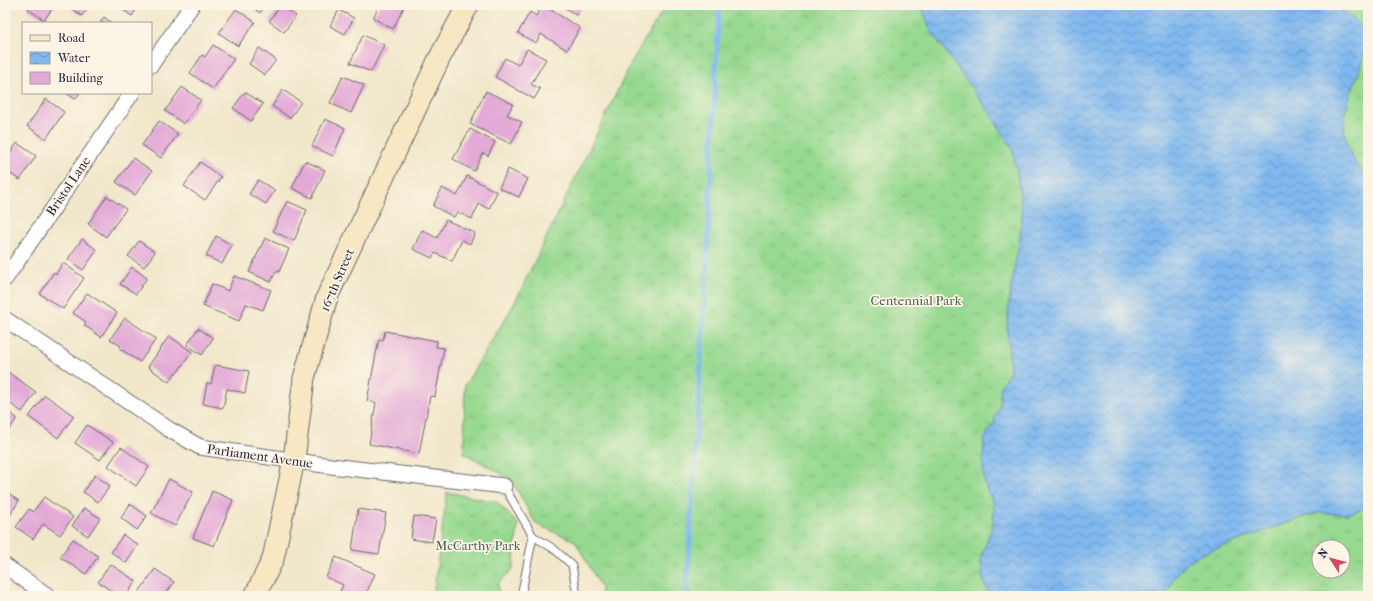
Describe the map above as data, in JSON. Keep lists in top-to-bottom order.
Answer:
{
  "streets": {
    "street": ["Bristol Lane", "167th Street", "Parliament Avenue"]
  },
  "crossings": [
    ["167th Street", "Parliament Avenue"]
  ],
  "parks": ["Centennial Park", "McCarthy Park"],
  "legend": ["Road", "Water", "Building"],
  "north": "top left"
}
